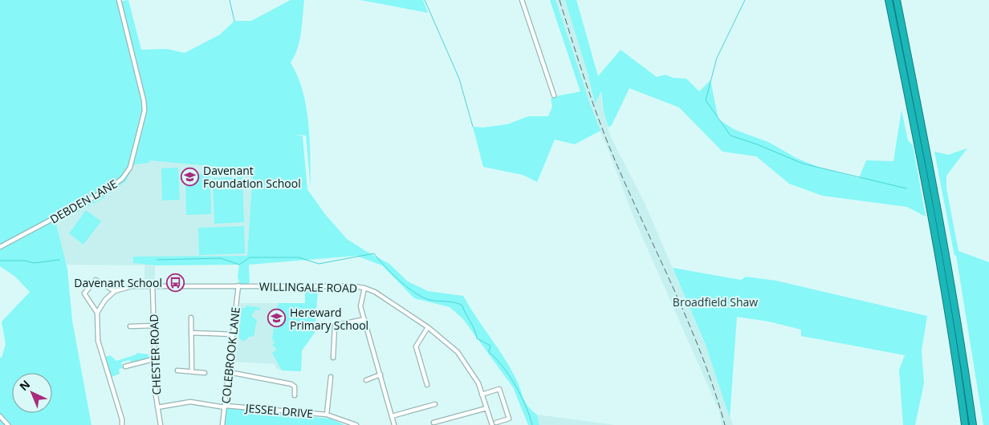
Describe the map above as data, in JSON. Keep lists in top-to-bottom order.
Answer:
{
  "streets": {
    "street": [
      "DEBDEN LANE",
      "WILLINGALE ROAD",
      "CHESTER ROAD",
      "COLEBROOK LANE",
      "JESSEL DRIVE"
    ]
  },
  "crossings": [
    ["WILLINGALE ROAD", "CHESTER ROAD"],
    ["WILLINGALE ROAD", "COLEBROOK LANE"],
    ["CHESTER ROAD", "JESSEL DRIVE"],
    ["COLEBROOK LANE", "JESSEL DRIVE"]
  ],
  "parks": ["Broadfield Shaw"],
  "places": {
    "school or university": ["Davenant Foundation School", "Hereward Primary School"],
    "bus stop": ["Davenant School"]
  },
  "north": "top left"
}
